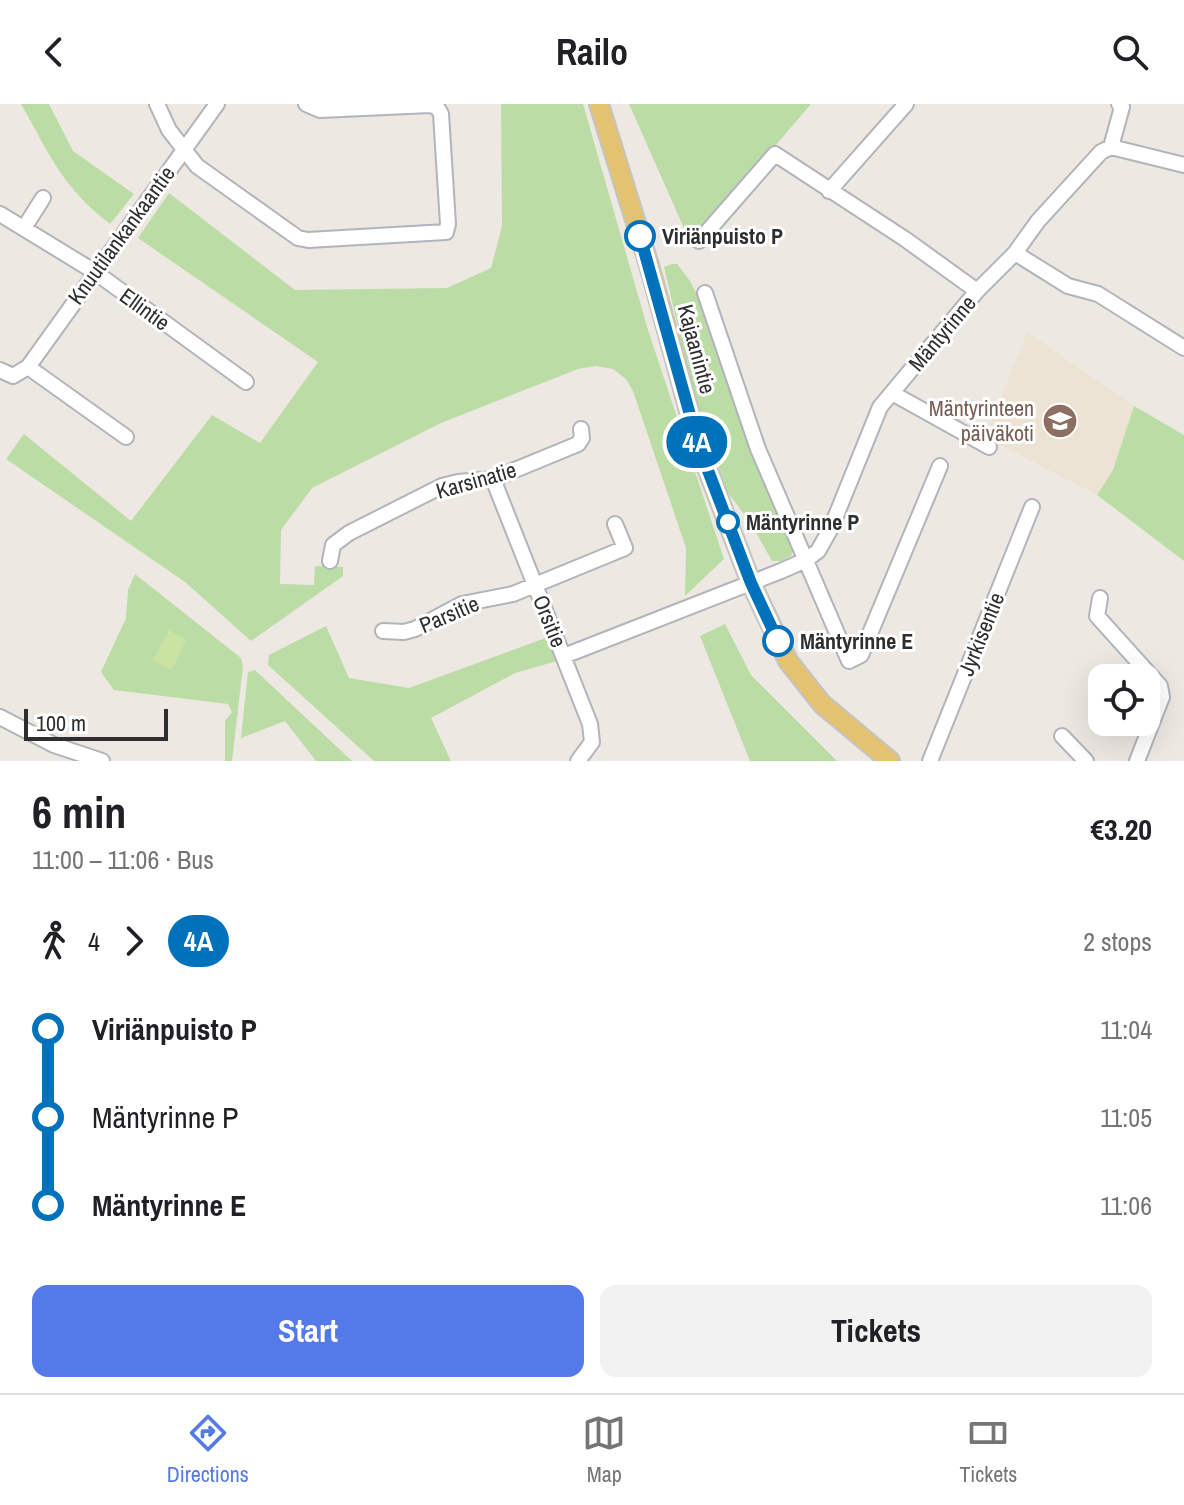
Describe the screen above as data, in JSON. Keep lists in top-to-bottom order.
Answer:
{
  "streets": {
    "main road": ["Kajaanintie"],
    "street": [
      "Knuutilankankaantie",
      "Ellintie",
      "Mäntyrinne",
      "Karsinatie",
      "Parsitie",
      "Orsitie",
      "Jyrkisentie"
    ]
  },
  "crossings": [
    ["Knuutilankankaantie", "Ellintie"],
    ["Mäntyrinne", "Kajaanintie"],
    ["Mäntyrinne", "Orsitie"],
    ["Karsinatie", "Orsitie"],
    ["Parsitie", "Orsitie"]
  ],
  "places": {
    "other": ["Viriänpuisto P", "Mäntyrinne P", "Mäntyrinne E"],
    "school or university": ["Mäntyrinteen päiväkoti"]
  },
  "lines": ["bus line 4A"],
  "scale_bar": "100 m",
  "page": {
    "header": "Railo",
    "on_map": "4A",
    "scale": "100 m",
    "heading": ["6 min", "11:00 – 11:06 · Bus", "€3.20"],
    "legs": ["4", "4A", "2 stops"],
    "list": [
      {
        "name": "Viriänpuisto P",
        "value": "11:04"
      },
      {
        "name": "Mäntyrinne P",
        "value": "11:05"
      },
      {
        "name": "Mäntyrinne E",
        "value": "11:06"
      }
    ],
    "buttons": ["Start", "Tickets"],
    "tabs": ["Directions", "Map", "Tickets"]
  }
}
